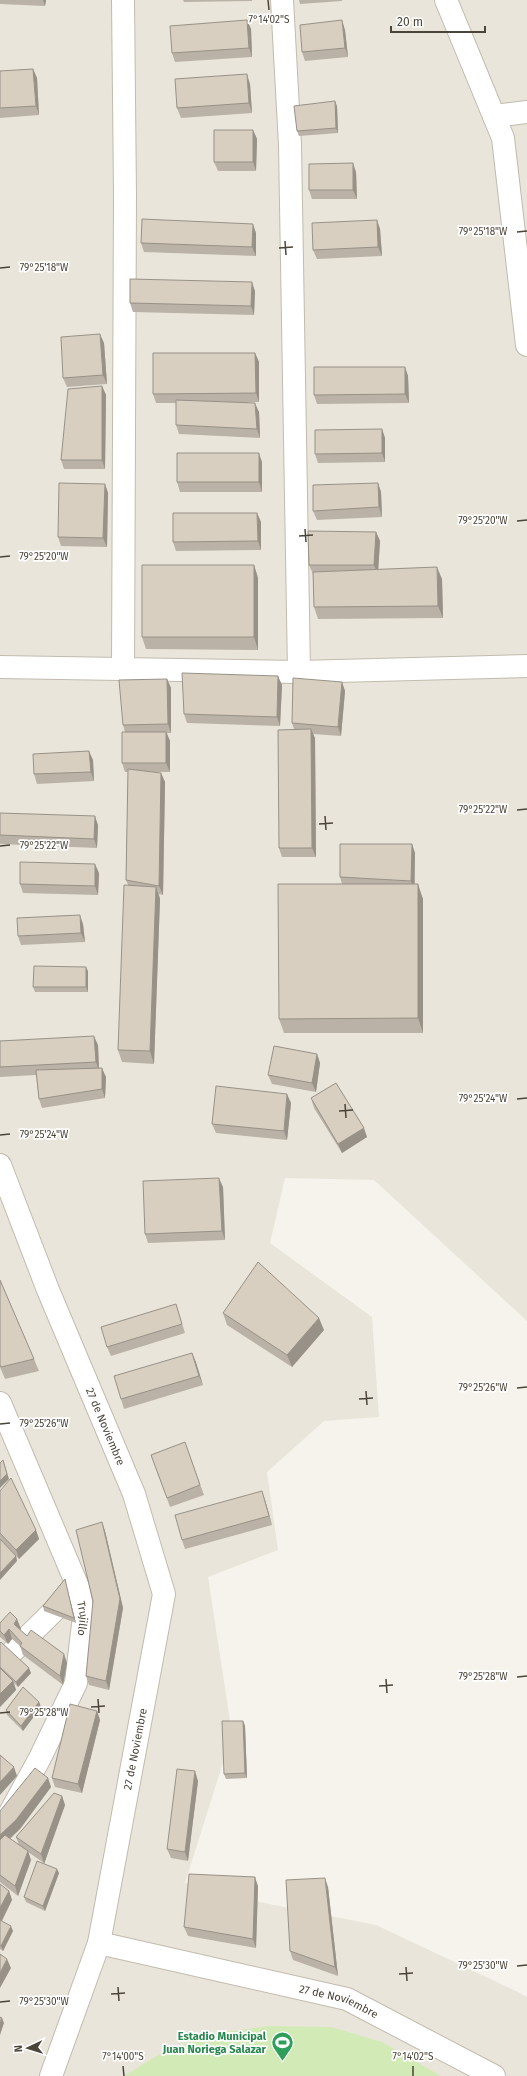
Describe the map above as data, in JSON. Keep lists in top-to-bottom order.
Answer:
{
  "streets": {
    "street": ["27 de Noviembre", "Trujillo"]
  },
  "places": {
    "sports": ["Estadio Municipal Juan Noriega Salazar"]
  },
  "scale_bar": "20 m",
  "north": "left",
  "coordinates": [
    "7°14'02\"S",
    "79°25'18\"W",
    "79°25'20\"W",
    "79°25'22\"W",
    "79°25'24\"W",
    "79°25'26\"W",
    "79°25'28\"W",
    "79°25'30\"W",
    "7°14'00\"S"
  ]
}
